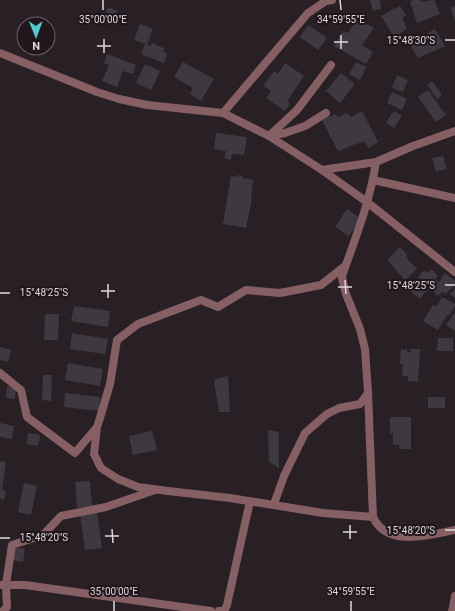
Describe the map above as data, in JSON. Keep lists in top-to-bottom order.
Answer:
{
  "north": "bottom",
  "coordinates": [
    "35°00'00\"E",
    "34°59'55\"E",
    "15°48'30\"S",
    "15°48'25\"S",
    "15°48'20\"S"
  ]
}
